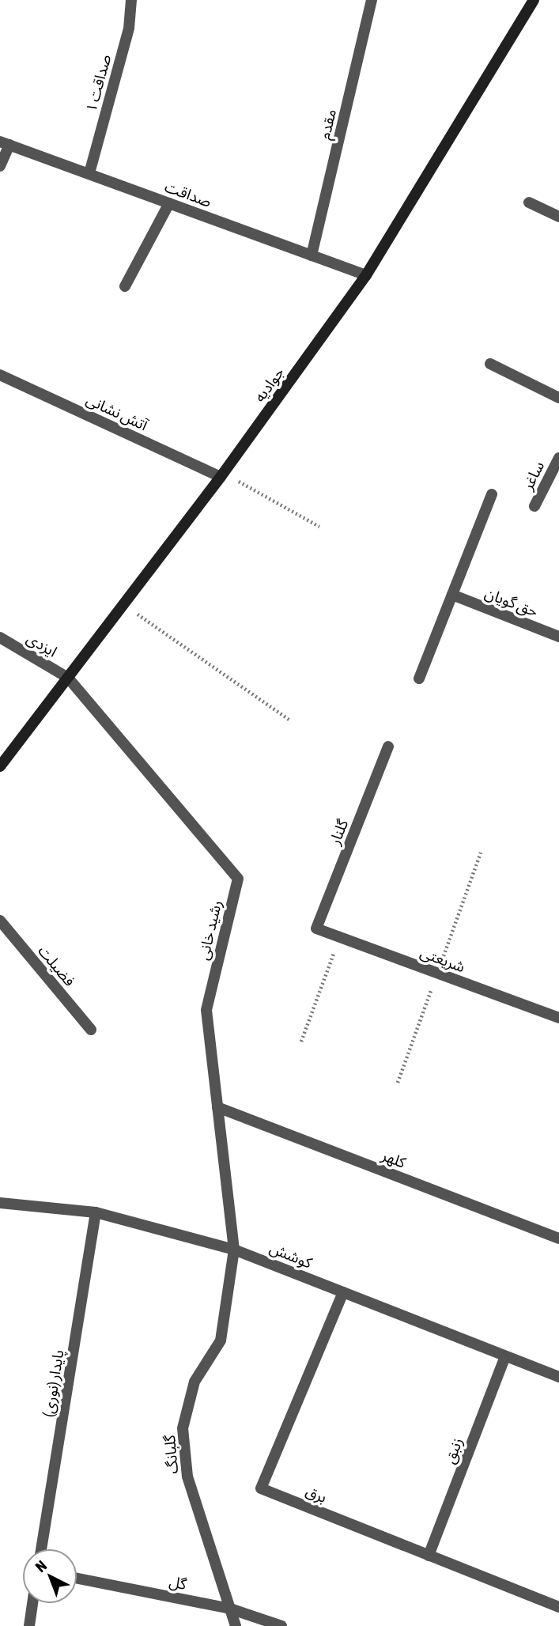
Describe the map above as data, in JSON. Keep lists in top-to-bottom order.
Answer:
{
  "streets": {
    "main road": ["جوادیه"],
    "street": [
      "صداقت ۱",
      "مقدم",
      "صداقت",
      "آتش نشانی",
      "ساغر",
      "حق گویان",
      "ایزدی",
      "گلنار",
      "رشید خانی",
      "شریعتی",
      "فضیلت",
      "کلهر",
      "کوشش",
      "پایدار (نوری)",
      "زنبق",
      "گلبانگ",
      "برق",
      "گل"
    ]
  },
  "crossings": [
    ["صداقت ۱", "صداقت"],
    ["مقدم", "صداقت"],
    ["صداقت", "جوادیه"],
    ["جوادیه", "آتش نشانی"],
    ["جوادیه", "ایزدی"],
    ["جوادیه", "رشید خانی"],
    ["ایزدی", "رشید خانی"],
    ["گلنار", "شریعتی"],
    ["رشید خانی", "کلهر"],
    ["رشید خانی", "کوشش"],
    ["رشید خانی", "گلبانگ"],
    ["کوشش", "پایدار (نوری)"],
    ["کوشش", "زنبق"],
    ["کوشش", "گلبانگ"],
    ["کوشش", "برق"],
    ["زنبق", "برق"],
    ["گلبانگ", "گل"]
  ],
  "north": "top left"
}
